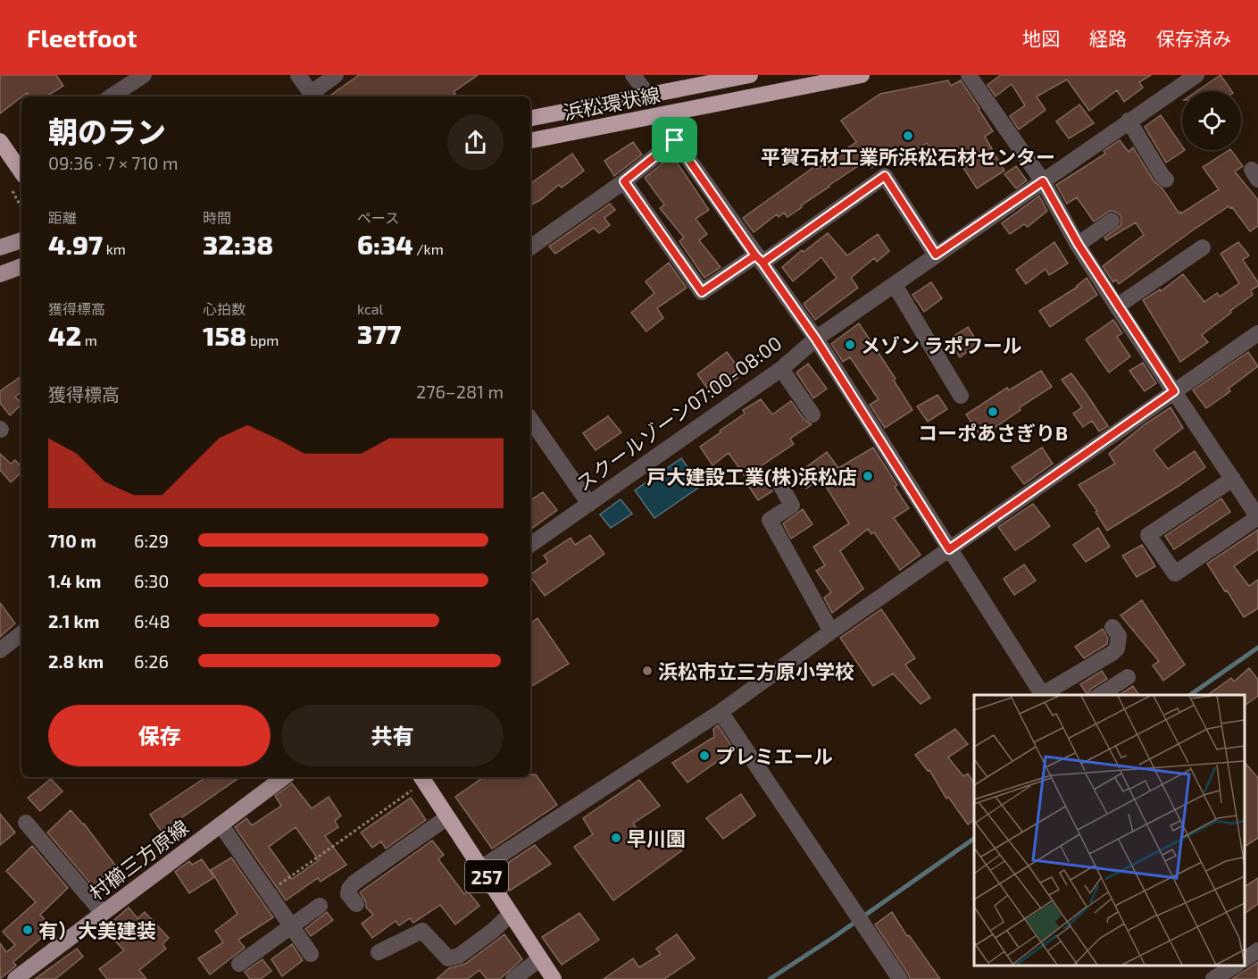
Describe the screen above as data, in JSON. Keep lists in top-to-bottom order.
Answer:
{
  "streets": {
    "highway": ["浜松環状線", "257"],
    "main road": ["村櫛三方原線"],
    "street": ["スクールゾーン07:00-08:00"]
  },
  "places": [
    "平賀石材工業所浜松石材センター",
    "メゾン ラポワール",
    "コーポあさぎりB",
    "戸大建設工業(株)浜松店",
    "浜松市立三方原小学校",
    "プレミエール",
    "早川園",
    "有）大美建装"
  ],
  "page": {
    "header": "Fleetfoot",
    "nav": ["地図", "経路", "保存済み"],
    "heading": ["朝のラン", "09:36 · 7 × 710 m"],
    "stats": [
      ["距離", "4.97 km"],
      ["時間", "32:38"],
      ["ペース", "6:34 /km"],
      ["獲得標高", "42 m"],
      ["心拍数", "158 bpm"],
      ["kcal", "377"]
    ],
    "chart": ["獲得標高", "276–281 m"],
    "list": [
      {
        "name": "710 m",
        "note": "6:29"
      },
      {
        "name": "1.4 km",
        "note": "6:30"
      },
      {
        "name": "2.1 km",
        "note": "6:48"
      },
      {
        "name": "2.8 km",
        "note": "6:26"
      }
    ],
    "buttons": ["保存", "共有"]
  }
}
